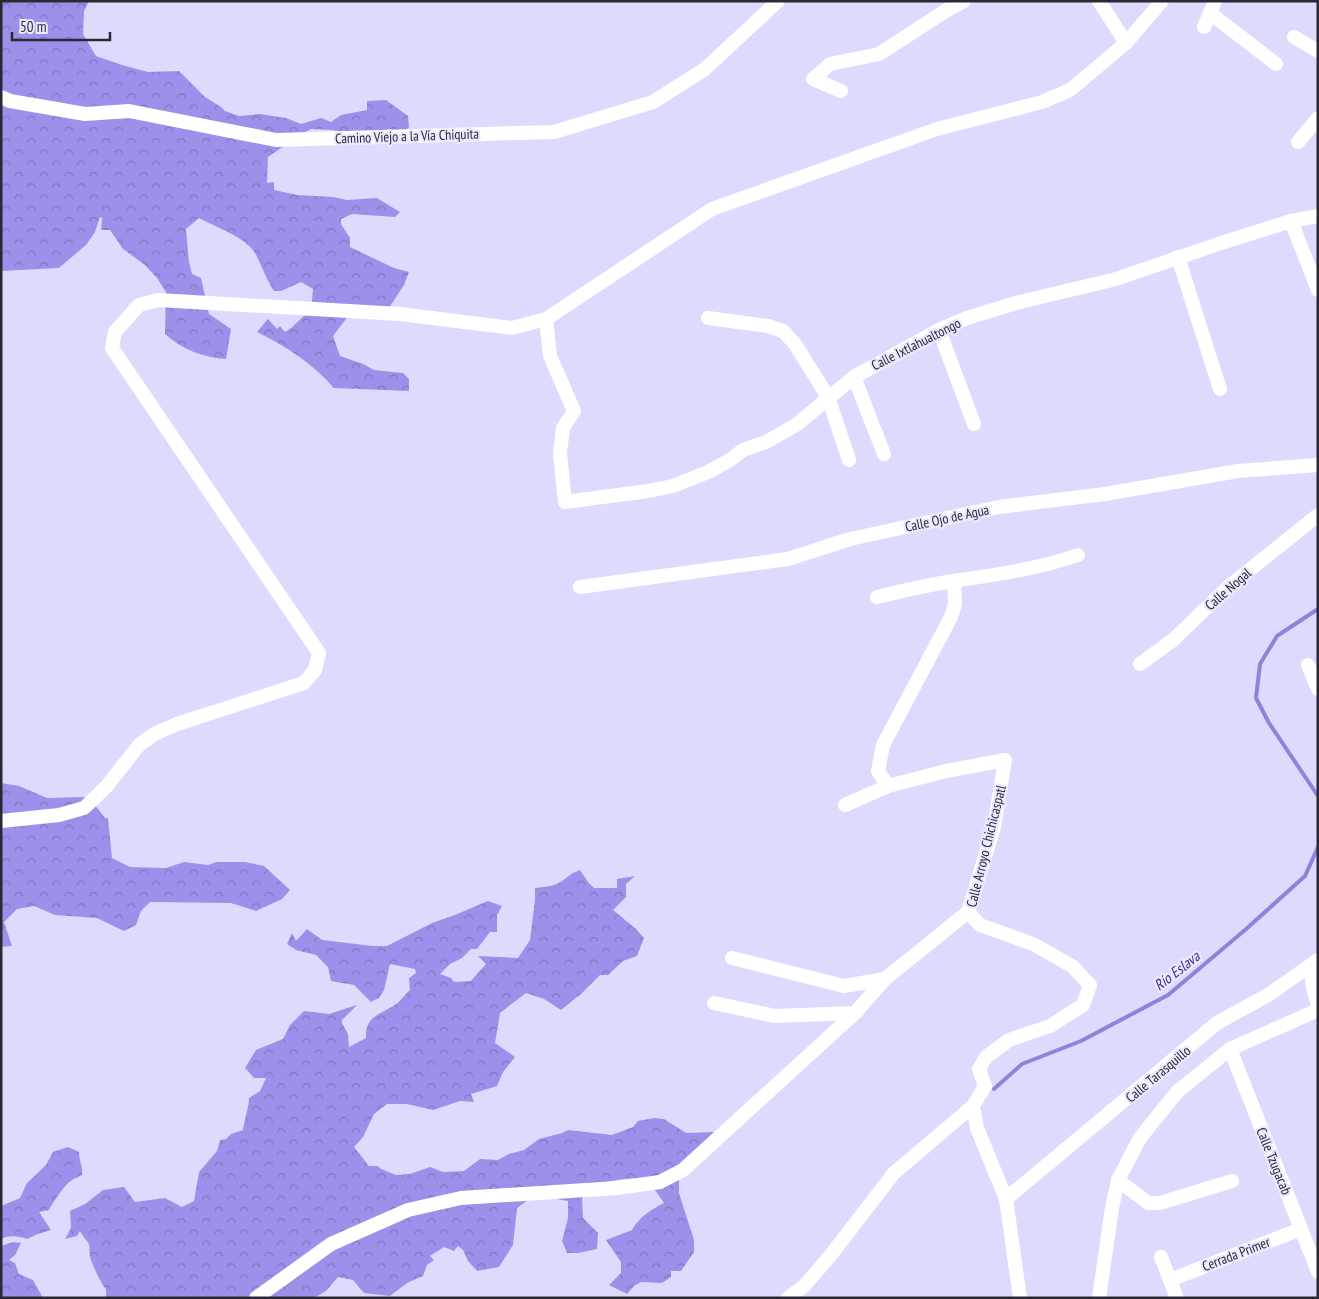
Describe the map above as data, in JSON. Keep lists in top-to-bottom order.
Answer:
{
  "streets": {
    "street": [
      "Camino Viejo a la Vía Chiquita",
      "Calle Ixtlahualtongo",
      "Calle Ojo de Agua",
      "Calle Nogal",
      "Calle Arroyo Chichicaspatl",
      "Calle Tarasquillo",
      "Calle Tzugacab",
      "Cerrada Primer"
    ]
  },
  "crossings": [
    ["Calle Tzugacab", "Cerrada Primer"]
  ],
  "water": ["Río Eslava"],
  "scale_bar": "50 m"
}
